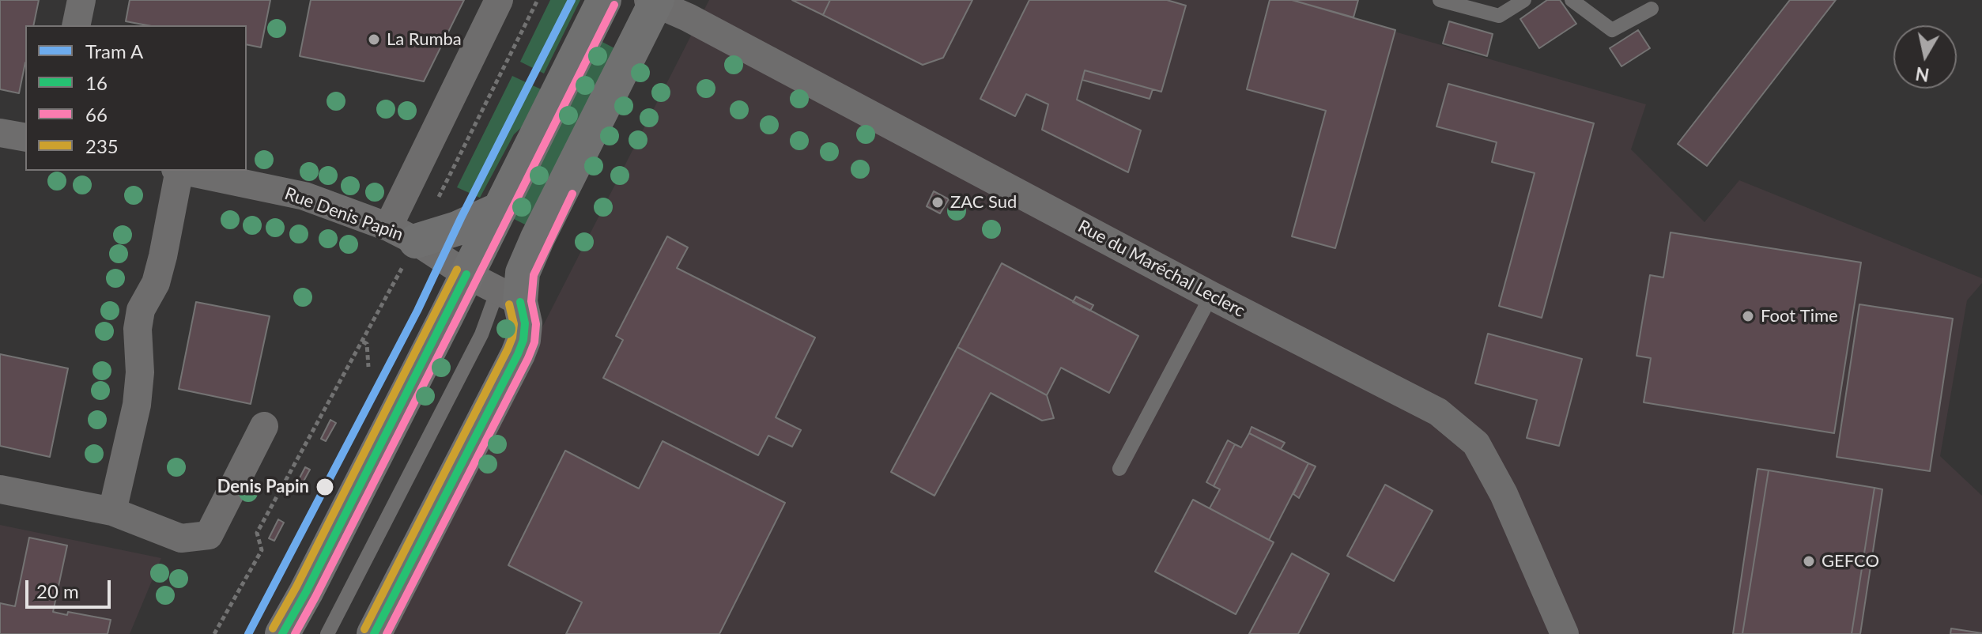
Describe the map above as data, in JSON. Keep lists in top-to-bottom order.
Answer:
{
  "streets": {
    "street": ["Rue Denis Papin", "Rue du Maréchal Leclerc"]
  },
  "places": [
    "La Rumba",
    "ZAC Sud",
    "Foot Time",
    "Denis Papin",
    "GEFCO"
  ],
  "lines": [
    "tram line A",
    "transit line 66",
    "transit line 235",
    "transit line 16"
  ],
  "legend": [
    "Tram A",
    "16",
    "66",
    "235"
  ],
  "scale_bar": "20 m",
  "north": "bottom"
}
